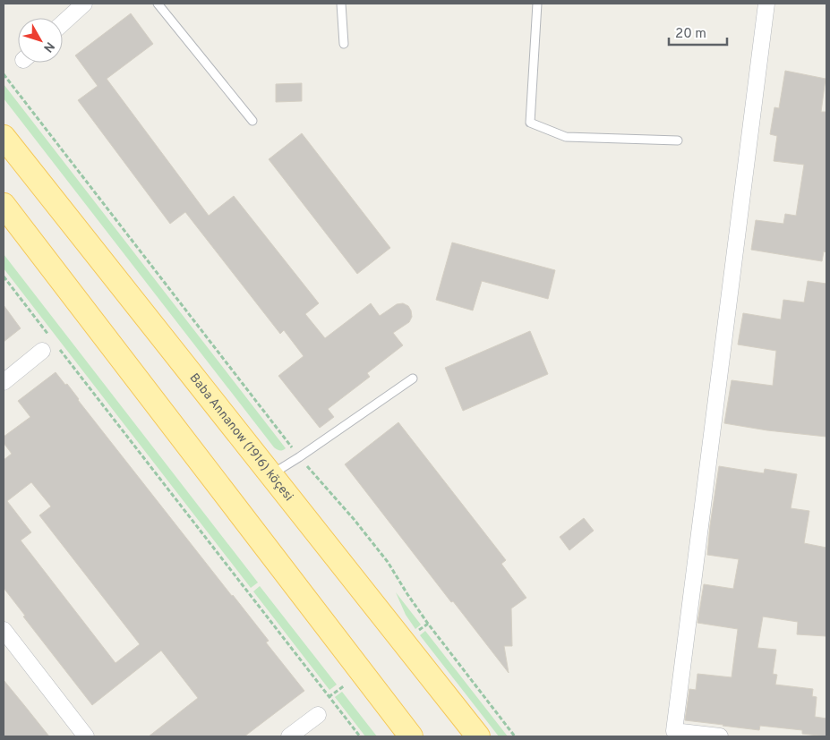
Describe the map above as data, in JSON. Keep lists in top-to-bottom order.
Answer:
{
  "streets": {
    "main road": ["Baba Annanow (1916) köçesi"]
  },
  "scale_bar": "20 m",
  "north": "bottom right"
}
